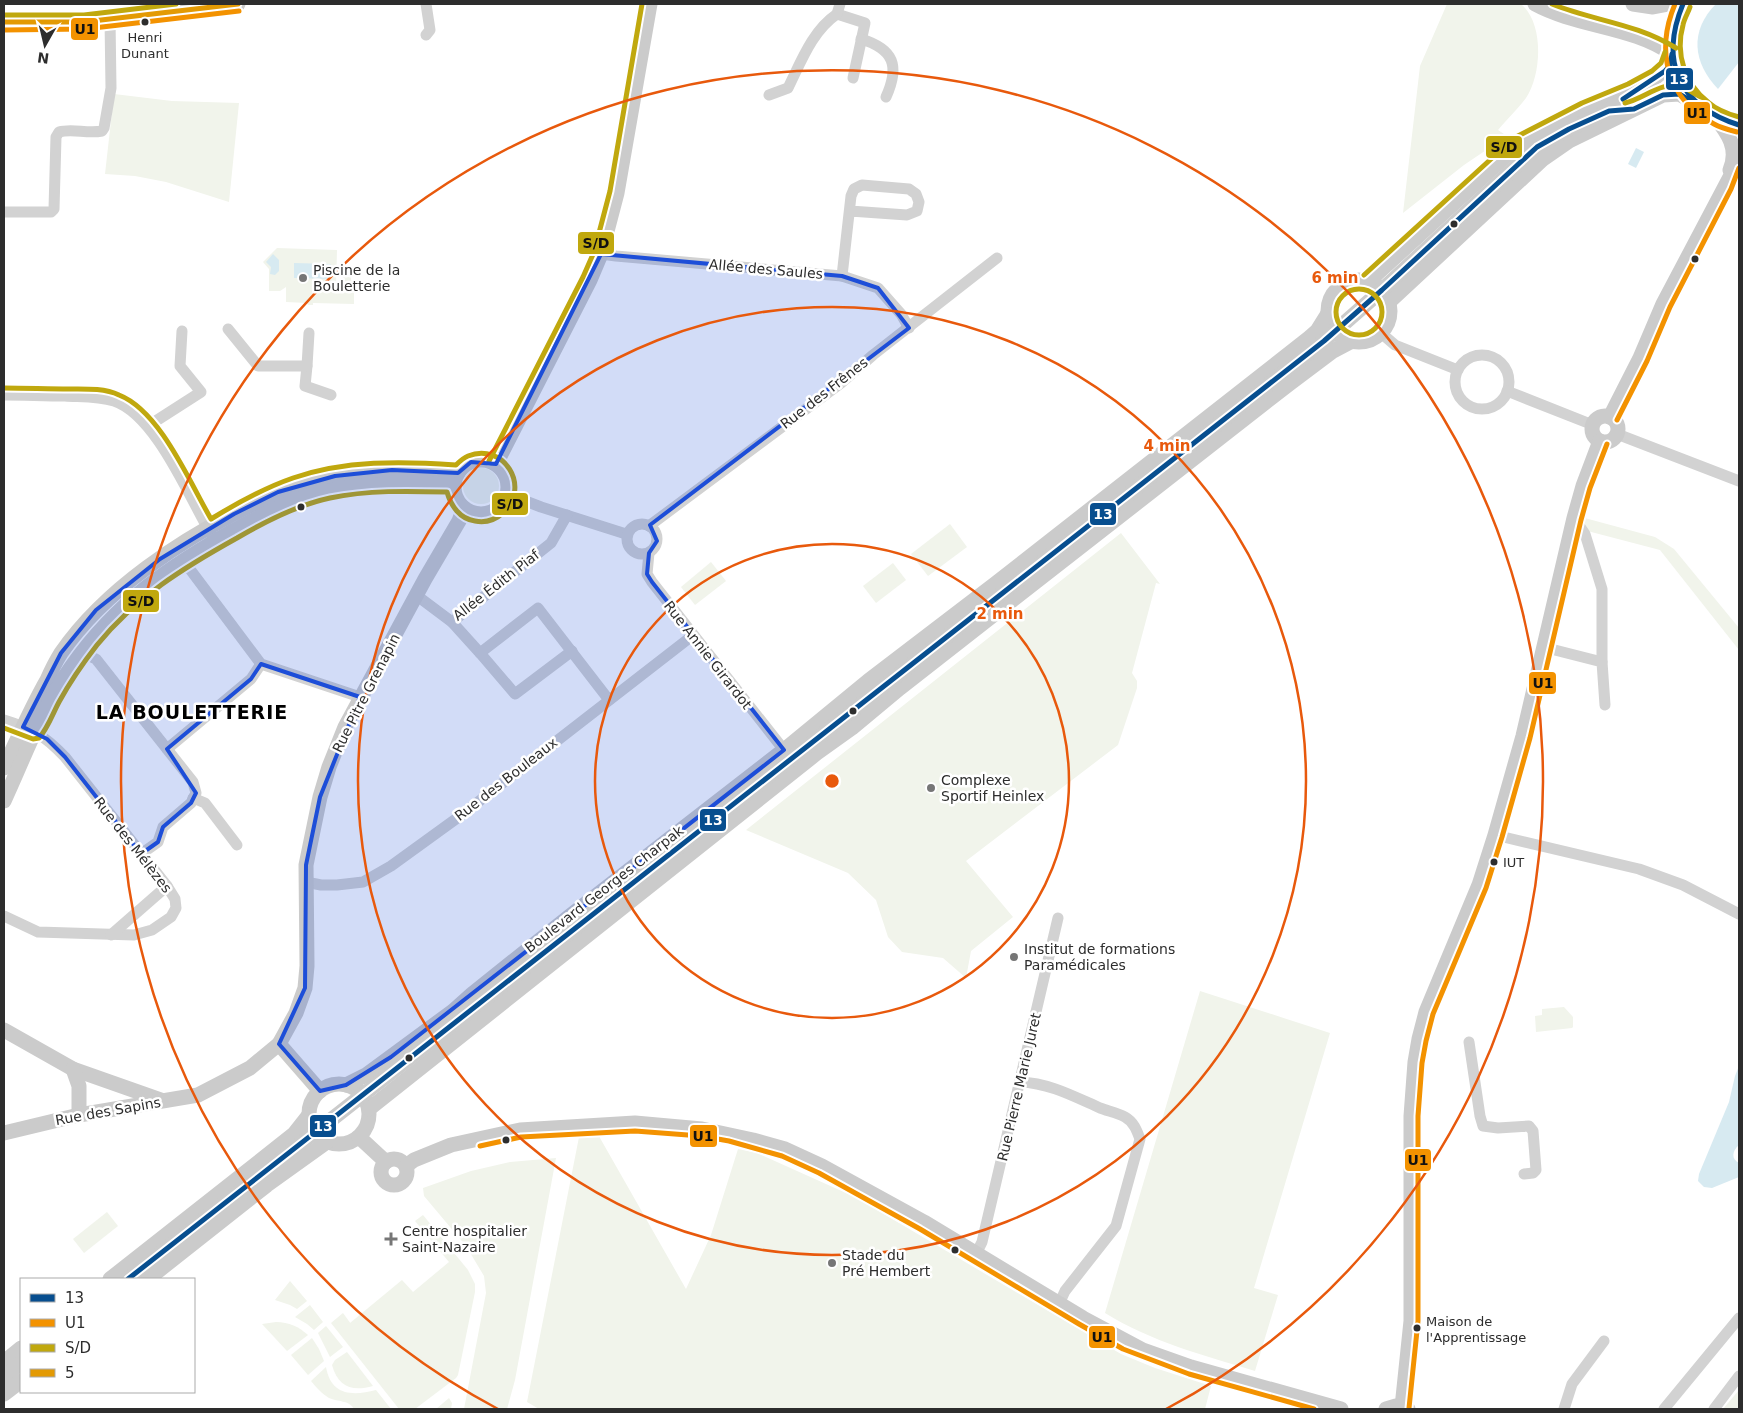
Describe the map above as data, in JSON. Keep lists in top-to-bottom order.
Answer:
{
  "streets": {
    "street": [
      "Allée des Saules",
      "Rue des Frênes",
      "Allée Édith Piaf",
      "Rue Annie Girardot",
      "Rue Pitre Grenapin",
      "Rue des Bouleaux",
      "Rue des Mélèzes",
      "Boulevard Georges Charpak",
      "Rue Pierre Marie Juret",
      "Rue des Sapins"
    ]
  },
  "crossings": [
    ["Allée des Saules", "Rue des Frênes"],
    ["Rue des Frênes", "Rue Annie Girardot"],
    ["Allée Édith Piaf", "Rue Pitre Grenapin"],
    ["Rue Annie Girardot", "Rue des Bouleaux"],
    ["Rue Annie Girardot", "Boulevard Georges Charpak"],
    ["Rue Pitre Grenapin", "Rue des Bouleaux"],
    ["Rue Pitre Grenapin", "Rue des Sapins"]
  ],
  "districts": ["LA BOULETTERIE"],
  "places": {
    "other": [
      "Henri Dunant",
      "Piscine de la Bouletterie",
      "Complexe Sportif Heinlex",
      "IUT",
      "Institut de formations Paramédicales",
      "Stade du Pré Hembert",
      "Maison de l'Apprentissage"
    ],
    "health": ["Centre hospitalier Saint-Nazaire"]
  },
  "lines": [
    "transit line 13",
    "transit line U1",
    "transit line S/D",
    "transit line 5"
  ],
  "legend": [
    "13",
    "U1",
    "S/D",
    "5"
  ],
  "north": "bottom",
  "rings": ["6 min", "4 min", "2 min"]
}
